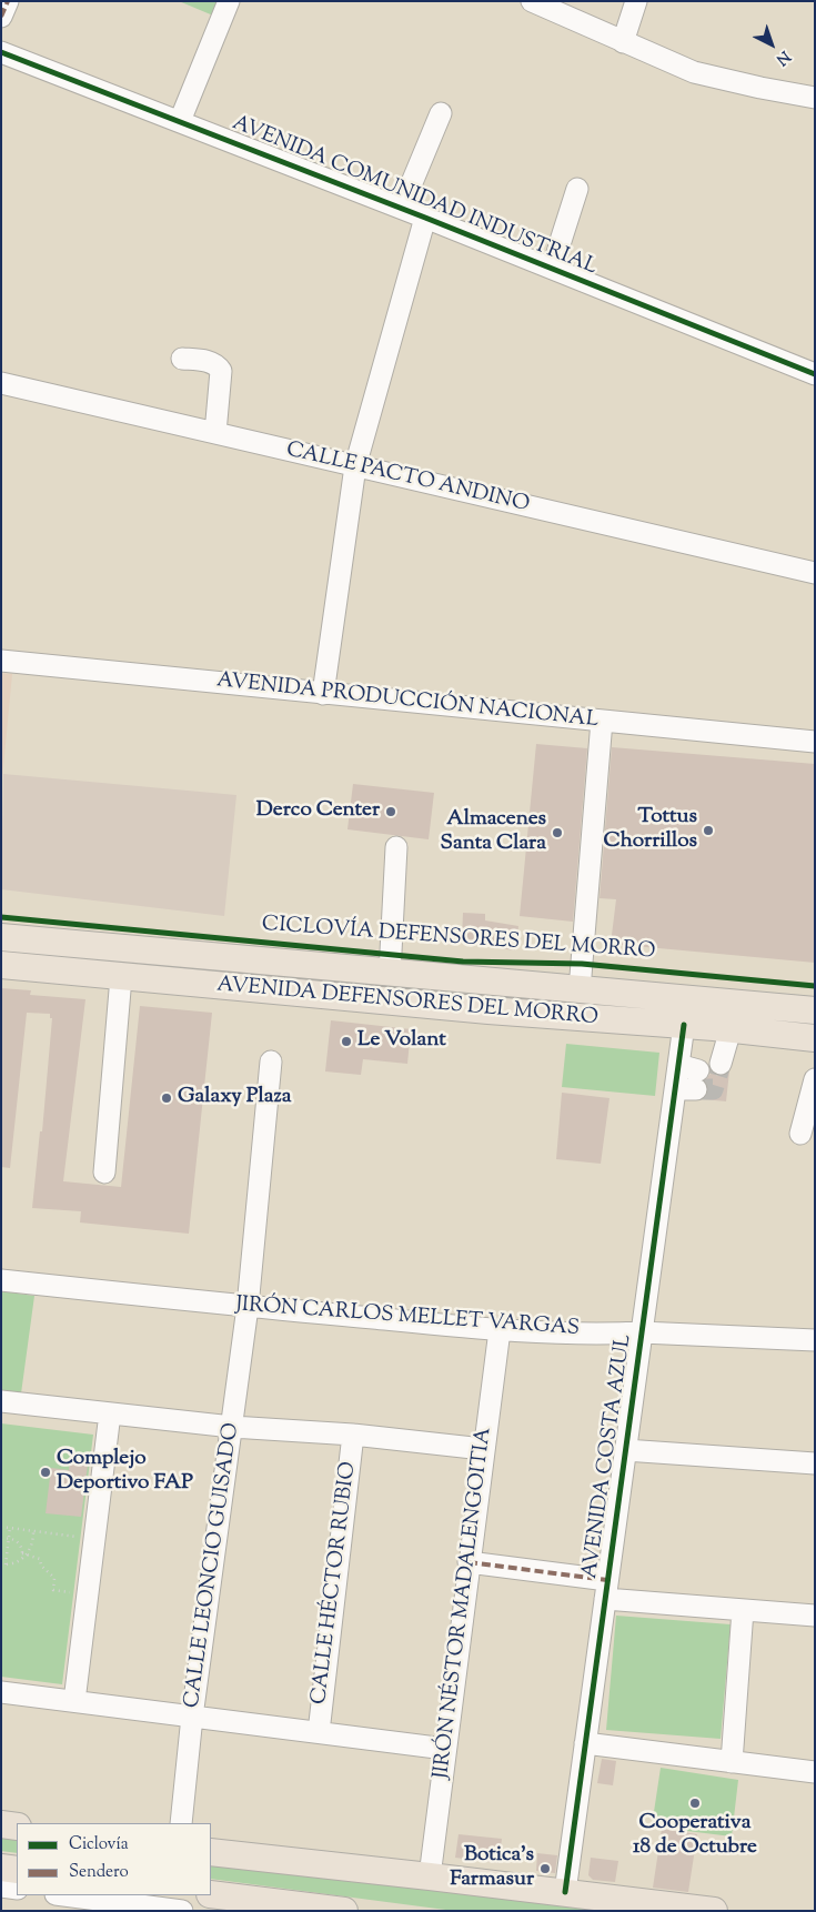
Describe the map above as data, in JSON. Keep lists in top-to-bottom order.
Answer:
{
  "streets": {
    "main road": ["AVENIDA DEFENSORES DEL MORRO"],
    "street": [
      "AVENIDA COMUNIDAD INDUSTRIAL",
      "CALLE PACTO ANDINO",
      "AVENIDA PRODUCCIÓN NACIONAL",
      "JIRÓN CARLOS MELLET VARGAS",
      "AVENIDA COSTA AZUL",
      "CALLE LEONCIO GUISADO",
      "CALLE HÉCTOR RUBIO",
      "JIRÓN NÉSTOR MADALENGOITIA"
    ],
    "cycle path": ["CICLOVÍA DEFENSORES DEL MORRO"]
  },
  "crossings": [
    ["AVENIDA DEFENSORES DEL MORRO", "AVENIDA COSTA AZUL"],
    ["JIRÓN CARLOS MELLET VARGAS", "AVENIDA COSTA AZUL"],
    ["JIRÓN CARLOS MELLET VARGAS", "CALLE LEONCIO GUISADO"],
    ["JIRÓN CARLOS MELLET VARGAS", "JIRÓN NÉSTOR MADALENGOITIA"]
  ],
  "places": [
    "Derco Center",
    "Tottus Chorrillos",
    "Almacenes Santa Clara",
    "Le Volant",
    "Galaxy Plaza",
    "Complejo Deportivo FAP",
    "Cooperativa 18 de Octubre",
    "Botica's Farmasur"
  ],
  "legend": ["Ciclovía", "Sendero"],
  "north": "bottom right"
}
